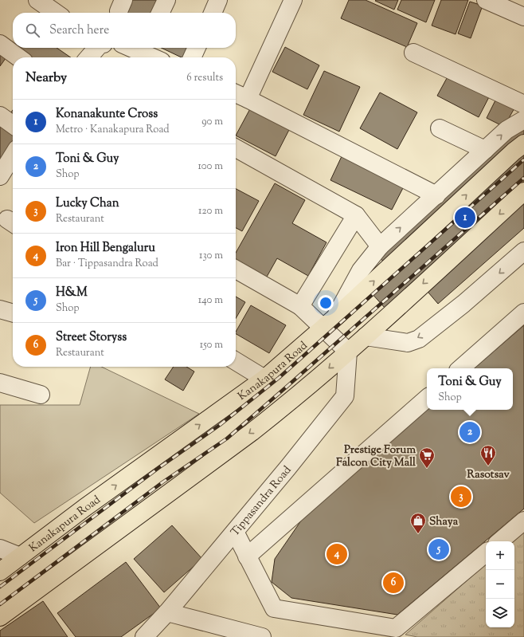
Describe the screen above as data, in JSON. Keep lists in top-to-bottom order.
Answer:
{
  "streets": {
    "highway": ["Kanakapura Road"],
    "street": ["Tippasandra Road"]
  },
  "places": {
    "restaurant": ["Rasotsav"],
    "supermarket": ["Prestige Forum Falcon City Mall"],
    "shop": ["Shaya"]
  },
  "page": {
    "search": "Search here",
    "heading": ["Nearby", "6 results"],
    "list": [
      {
        "mark": "1",
        "name": "Konanakunte Cross",
        "note": "Metro · Kanakapura Road",
        "value": "90 m"
      },
      {
        "mark": "2",
        "name": "Toni & Guy",
        "note": "Shop",
        "value": "100 m"
      },
      {
        "mark": "3",
        "name": "Lucky Chan",
        "note": "Restaurant",
        "value": "120 m"
      },
      {
        "mark": "4",
        "name": "Iron Hill Bengaluru",
        "note": "Bar · Tippasandra Road",
        "value": "130 m"
      },
      {
        "mark": "5",
        "name": "H&M",
        "note": "Shop",
        "value": "140 m"
      },
      {
        "mark": "6",
        "name": "Street Storyss",
        "note": "Restaurant",
        "value": "150 m"
      }
    ],
    "pins": [
      "1",
      "2",
      "3",
      "5",
      "4",
      "6"
    ],
    "popup": ["Toni & Guy", "Shop"],
    "map_buttons": ["+", "−"]
  }
}
